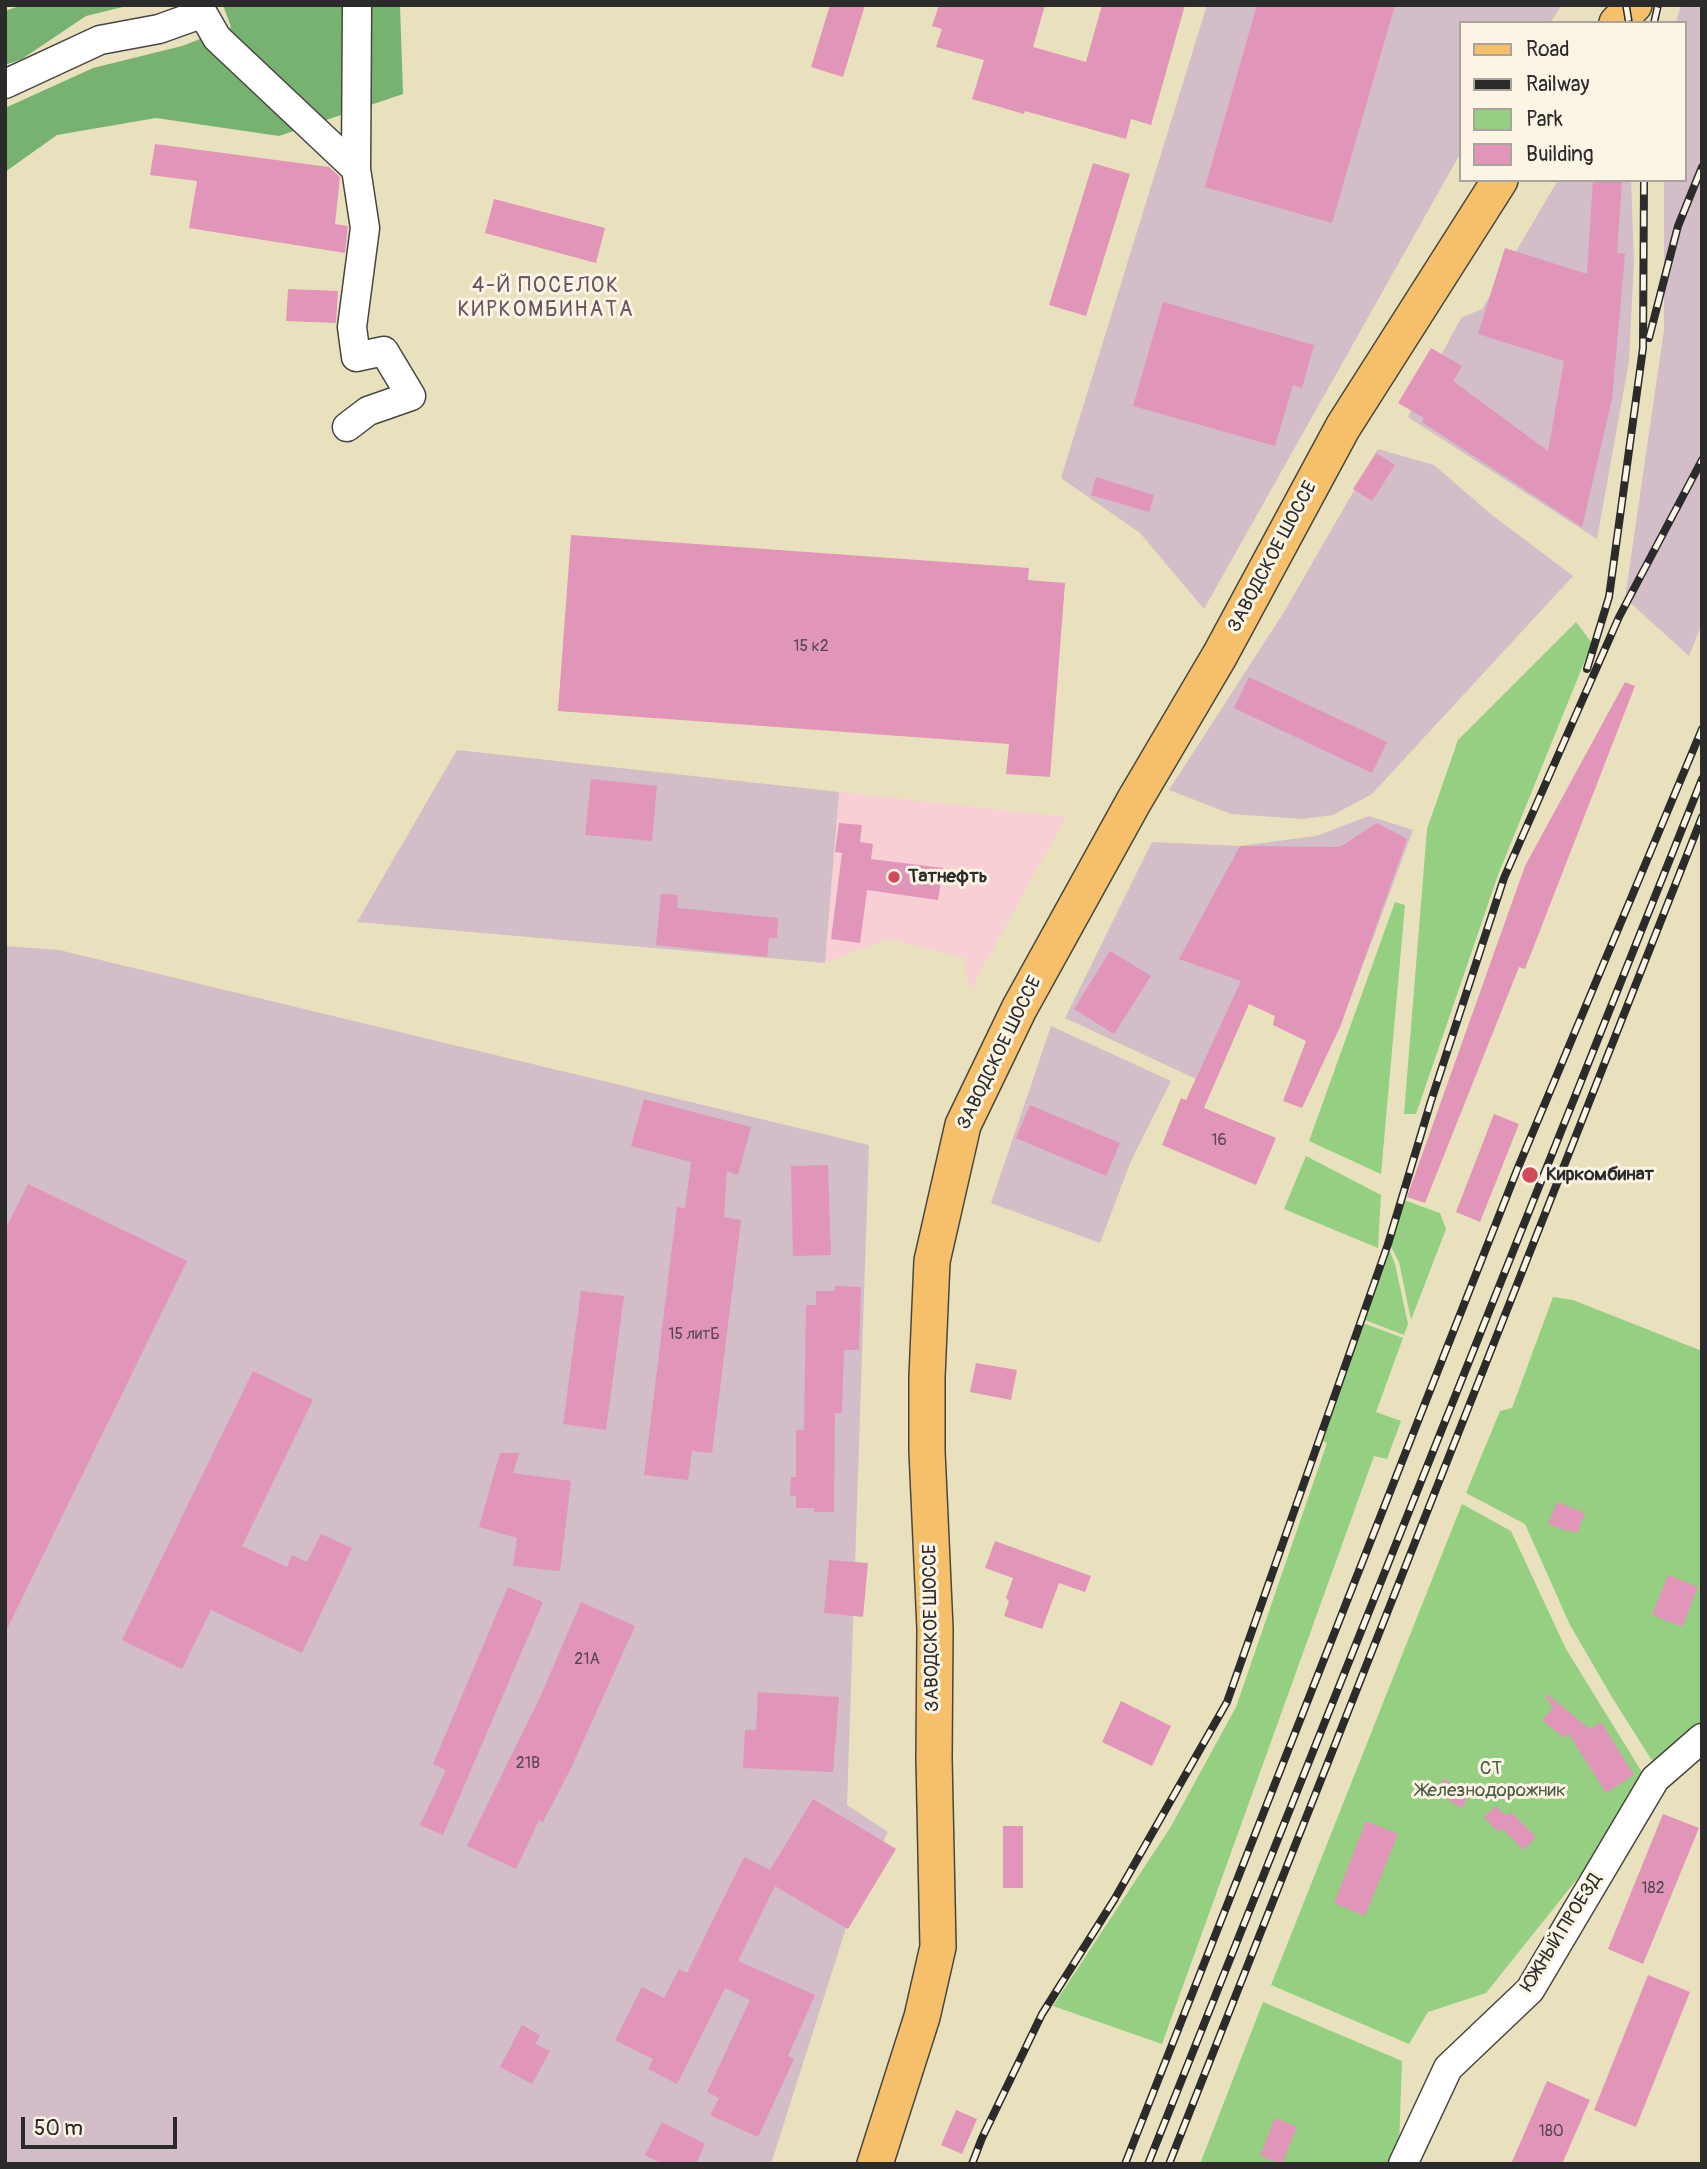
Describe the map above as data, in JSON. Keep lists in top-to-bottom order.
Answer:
{
  "streets": {
    "main road": ["ЗАВОДСКОЕ ШОССЕ"],
    "street": ["ЮЖНЫЙ ПРОЕЗД"]
  },
  "districts": ["4-Й ПОСЕЛОК КИРКОМБИНАТА"],
  "parks": ["СТ Железнодорожник"],
  "places": ["Татнефть", "Киркомбинат"],
  "house_numbers": [
    "15 к2",
    "16",
    "15 литБ",
    "21А",
    "21В",
    "182",
    "180"
  ],
  "legend": [
    "Road",
    "Railway",
    "Park",
    "Building"
  ],
  "scale_bar": "50 m"
}
